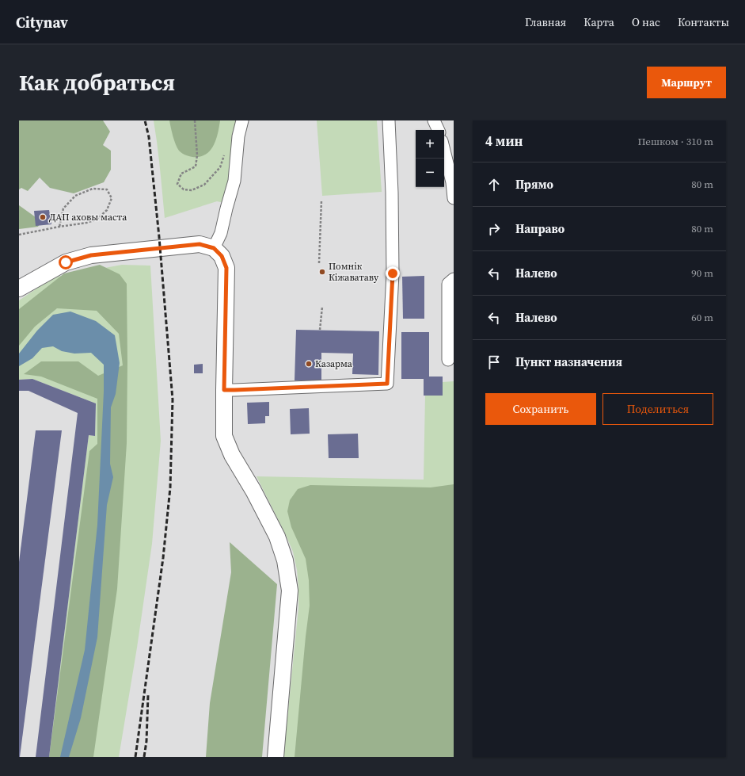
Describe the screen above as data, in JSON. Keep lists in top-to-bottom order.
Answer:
{
  "places": ["ДАП аховы маста", "Помнік Кіжаватаву", "Казарма"],
  "page": {
    "header": "Citynav",
    "nav": [
      "Главная",
      "Карта",
      "О нас",
      "Контакты"
    ],
    "buttons": [
      "Маршрут",
      ["Сохранить", "Поделиться"]
    ],
    "title": "Как добраться",
    "heading": ["4 мин", "Пешком · 310 m"],
    "map_buttons": ["+", "−"],
    "list": [
      ["Прямо", "80 m"],
      ["Направо", "80 m"],
      ["Налево", "90 m"],
      ["Налево", "60 m"],
      "Пункт назначения"
    ]
  }
}
